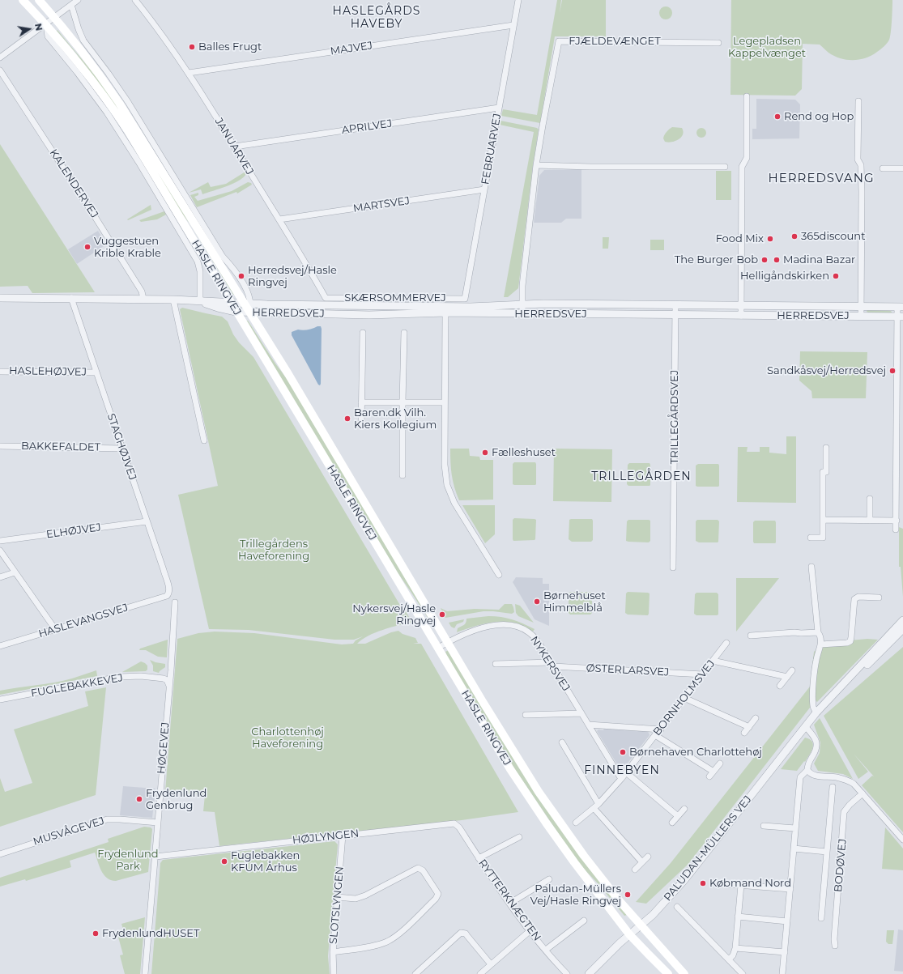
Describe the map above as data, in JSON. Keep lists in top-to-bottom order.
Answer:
{
  "streets": {
    "main road": ["HASLE RINGVEJ"],
    "street": [
      "FJÆLDEVÆNGET",
      "MAJVEJ",
      "APRILVEJ",
      "JANUARVEJ",
      "FEBRUARVEJ",
      "KALENDERVEJ",
      "MARTSVEJ",
      "SKÆRSOMMERVEJ",
      "HERREDSVEJ",
      "HASLEHØJVEJ",
      "TRILLEGÅRDSVEJ",
      "BAKKEFALDET",
      "STAGHØJVEJ",
      "ELHØJVEJ",
      "HASLEVANGSVEJ",
      "NYKERSVEJ",
      "ØSTERLARSVEJ",
      "FUGLEBAKKEVEJ",
      "BORNHOLMSVEJ",
      "HØGEVEJ",
      "MUSVÅGEVEJ",
      "HØJLYNGEN",
      "PALUDAN-MÜLLERS VEJ",
      "BODØVEJ",
      "RYTTERKNÆGTEN",
      "SLOTSLYNGEN"
    ]
  },
  "crossings": [
    ["FJÆLDEVÆNGET", "HERREDSVEJ"],
    ["MAJVEJ", "JANUARVEJ"],
    ["MAJVEJ", "FEBRUARVEJ"],
    ["APRILVEJ", "JANUARVEJ"],
    ["APRILVEJ", "FEBRUARVEJ"],
    ["JANUARVEJ", "MARTSVEJ"],
    ["JANUARVEJ", "SKÆRSOMMERVEJ"],
    ["FEBRUARVEJ", "MARTSVEJ"],
    ["FEBRUARVEJ", "SKÆRSOMMERVEJ"],
    ["KALENDERVEJ", "HERREDSVEJ"],
    ["HASLE RINGVEJ", "HERREDSVEJ"],
    ["HASLE RINGVEJ", "NYKERSVEJ"],
    ["HASLE RINGVEJ", "PALUDAN-MÜLLERS VEJ"],
    ["HERREDSVEJ", "TRILLEGÅRDSVEJ"],
    ["HERREDSVEJ", "STAGHØJVEJ"],
    ["HASLEHØJVEJ", "STAGHØJVEJ"],
    ["BAKKEFALDET", "STAGHØJVEJ"],
    ["STAGHØJVEJ", "ELHØJVEJ"],
    ["STAGHØJVEJ", "HASLEVANGSVEJ"],
    ["NYKERSVEJ", "ØSTERLARSVEJ"],
    ["NYKERSVEJ", "BORNHOLMSVEJ"],
    ["ØSTERLARSVEJ", "BORNHOLMSVEJ"],
    ["FUGLEBAKKEVEJ", "HØGEVEJ"],
    ["HØGEVEJ", "MUSVÅGEVEJ"],
    ["HØGEVEJ", "HØJLYNGEN"],
    ["HØJLYNGEN", "RYTTERKNÆGTEN"],
    ["HØJLYNGEN", "SLOTSLYNGEN"]
  ],
  "districts": [
    "HASLEGÅRDS HAVEBY",
    "HERREDSVANG",
    "TRILLEGÅRDEN",
    "FINNEBYEN"
  ],
  "parks": [
    "Legepladsen Kappelvænget",
    "Trillegårdens Haveforening",
    "Charlottenhøj Haveforening",
    "Frydenlund Park"
  ],
  "places": [
    "Balles Frugt",
    "Rend og Hop",
    "365discount",
    "Food Mix",
    "Vuggestuen Krible Krable",
    "The Burger Bob",
    "Madina Bazar",
    "Herredsvej/Hasle Ringvej",
    "Helligåndskirken",
    "Sandkåsvej/Herredsvej",
    "Baren.dk Vilh. Kiers Kollegium",
    "Fælleshuset",
    "Børnehuset Himmelblå",
    "Nykersvej/Hasle Ringvej",
    "Børnehaven Charlottehøj",
    "Frydenlund Genbrug",
    "Fuglebakken KFUM Århus",
    "Købmand Nord",
    "Paludan-Müllers Vej/Hasle Ringvej",
    "FrydenlundHUSET"
  ],
  "north": "right"
}
